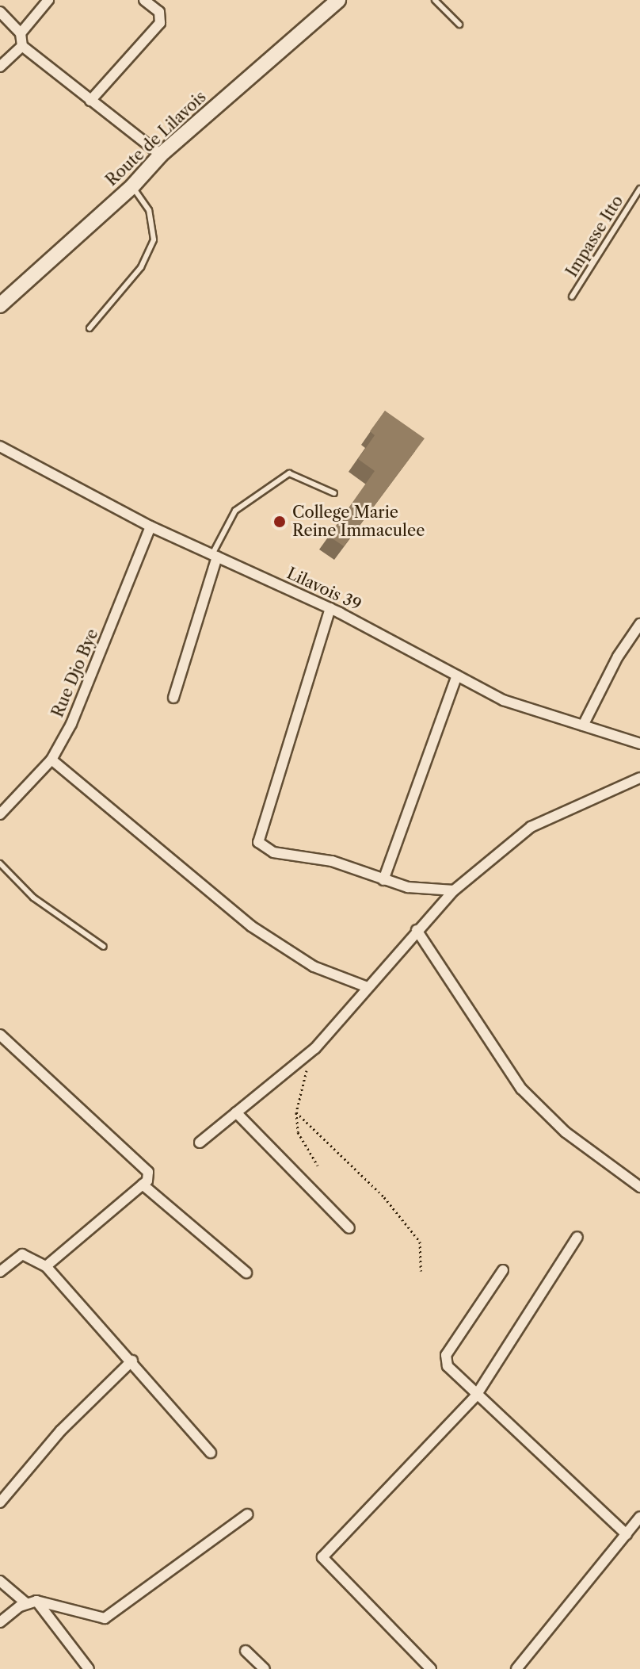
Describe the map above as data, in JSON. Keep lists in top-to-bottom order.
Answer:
{
  "streets": {
    "main road": ["Route de Lilavois"],
    "street": ["Lilavois 39", "Rue Djo Bye"],
    "lane": ["Impasse Itto"]
  },
  "crossings": [
    ["Lilavois 39", "Rue Djo Bye"]
  ],
  "places": ["College Marie Reine Immaculee"]
}
